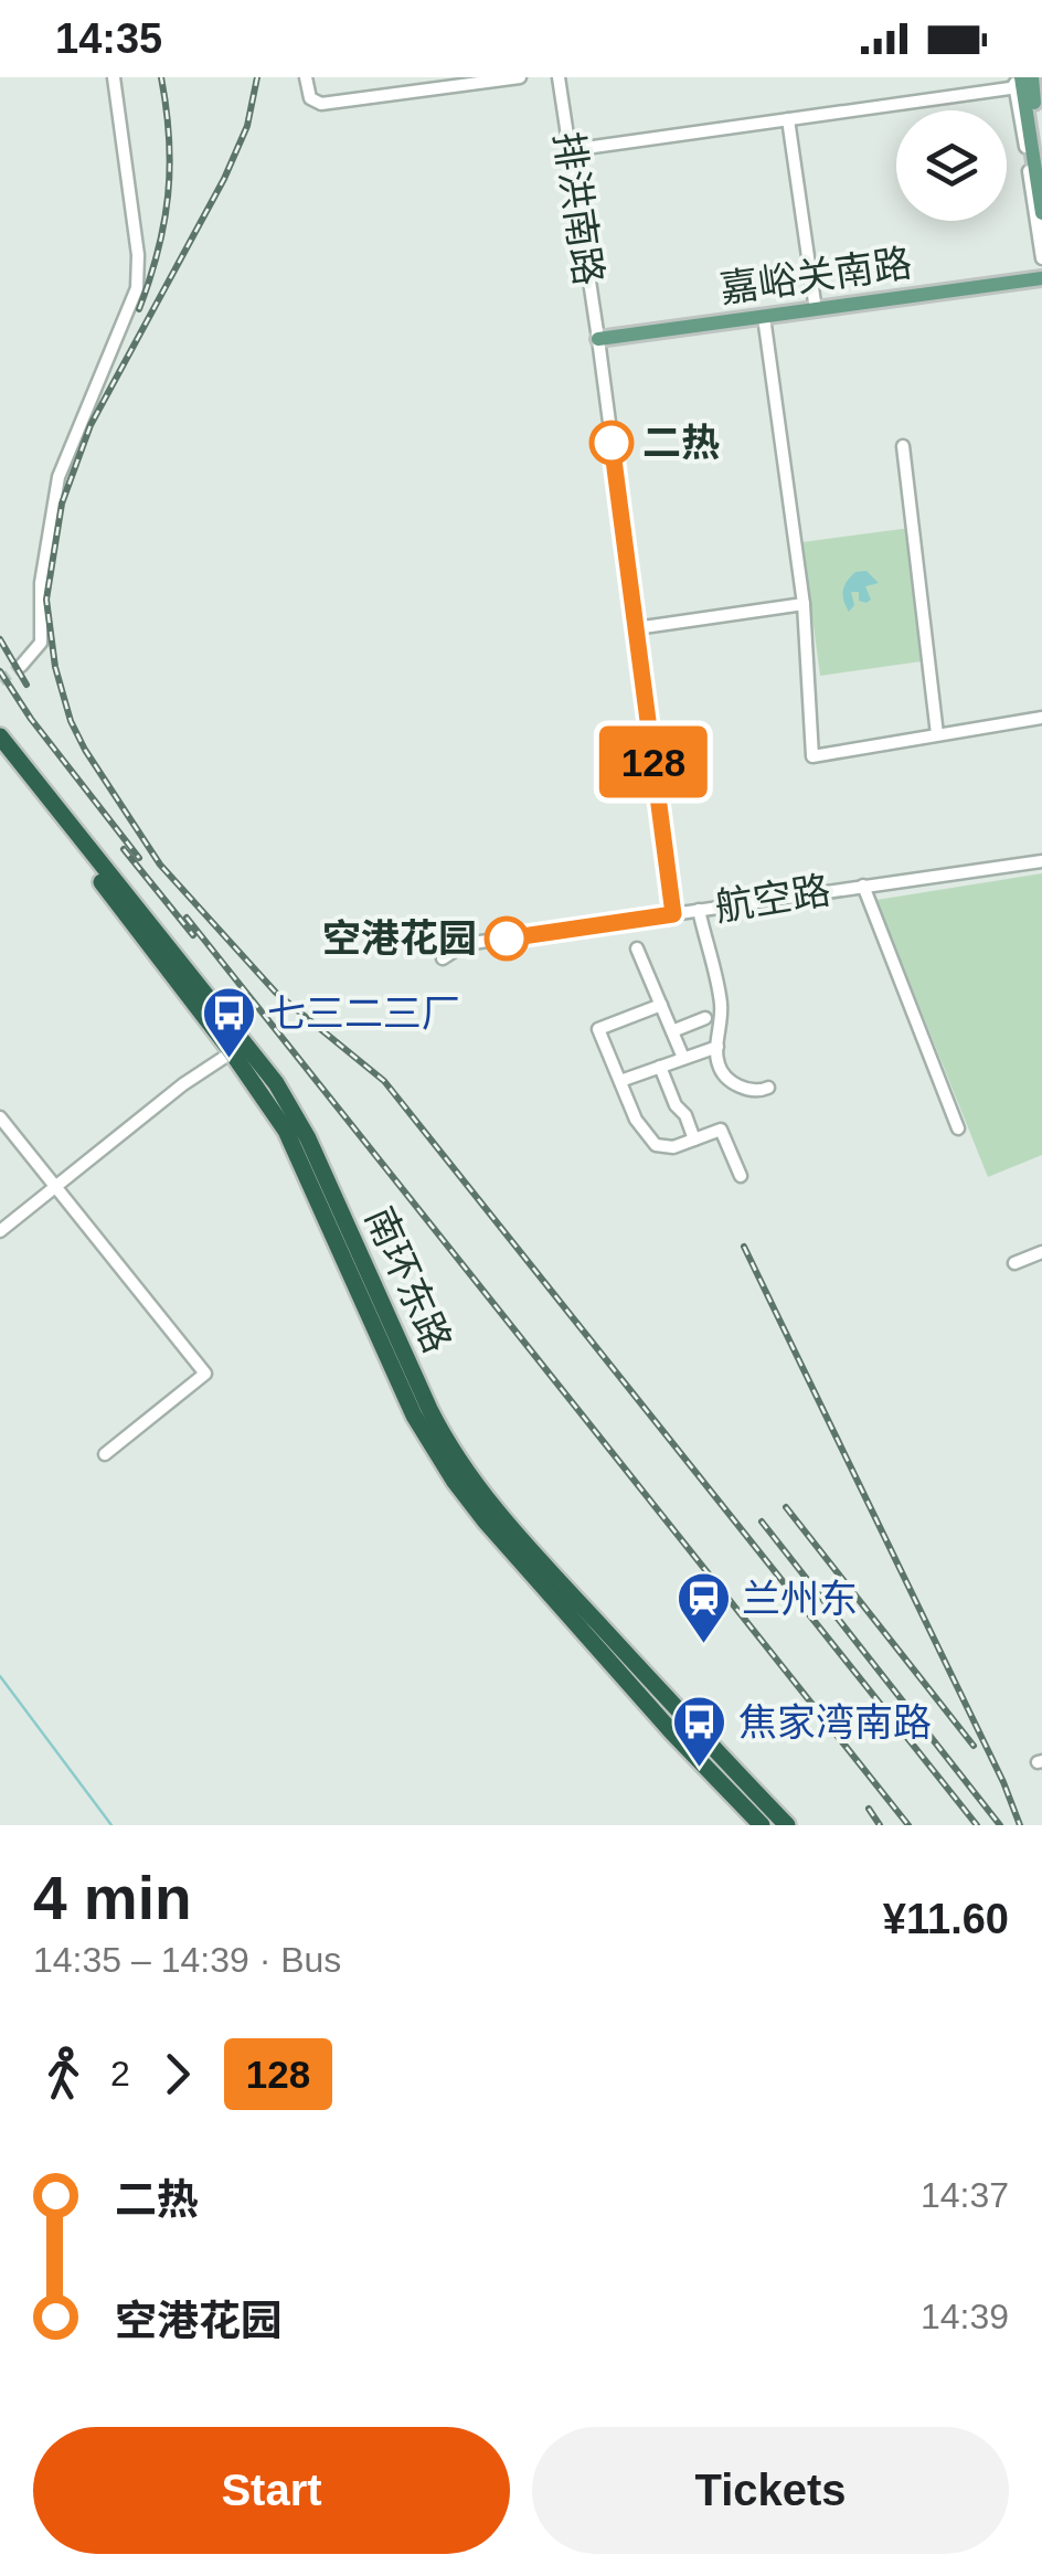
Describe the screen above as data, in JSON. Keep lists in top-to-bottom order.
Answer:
{
  "streets": {
    "highway": ["南环东路"],
    "main road": ["嘉峪关南路"],
    "street": ["排洪南路", "航空路"]
  },
  "crossings": [
    ["排洪南路", "嘉峪关南路"],
    ["排洪南路", "航空路"]
  ],
  "places": {
    "other": ["二热", "空港花园"],
    "bus stop": ["七三二三厂", "焦家湾南路"],
    "station": ["兰州东"]
  },
  "lines": ["bus line 128"],
  "page": {
    "status": "14:35",
    "on_map": "128",
    "heading": ["4 min", "14:35 – 14:39 · Bus", "¥11.60"],
    "legs": ["2", "128"],
    "list": [
      {
        "name": "二热",
        "value": "14:37"
      },
      {
        "name": "空港花园",
        "value": "14:39"
      }
    ],
    "buttons": ["Start", "Tickets"]
  }
}
